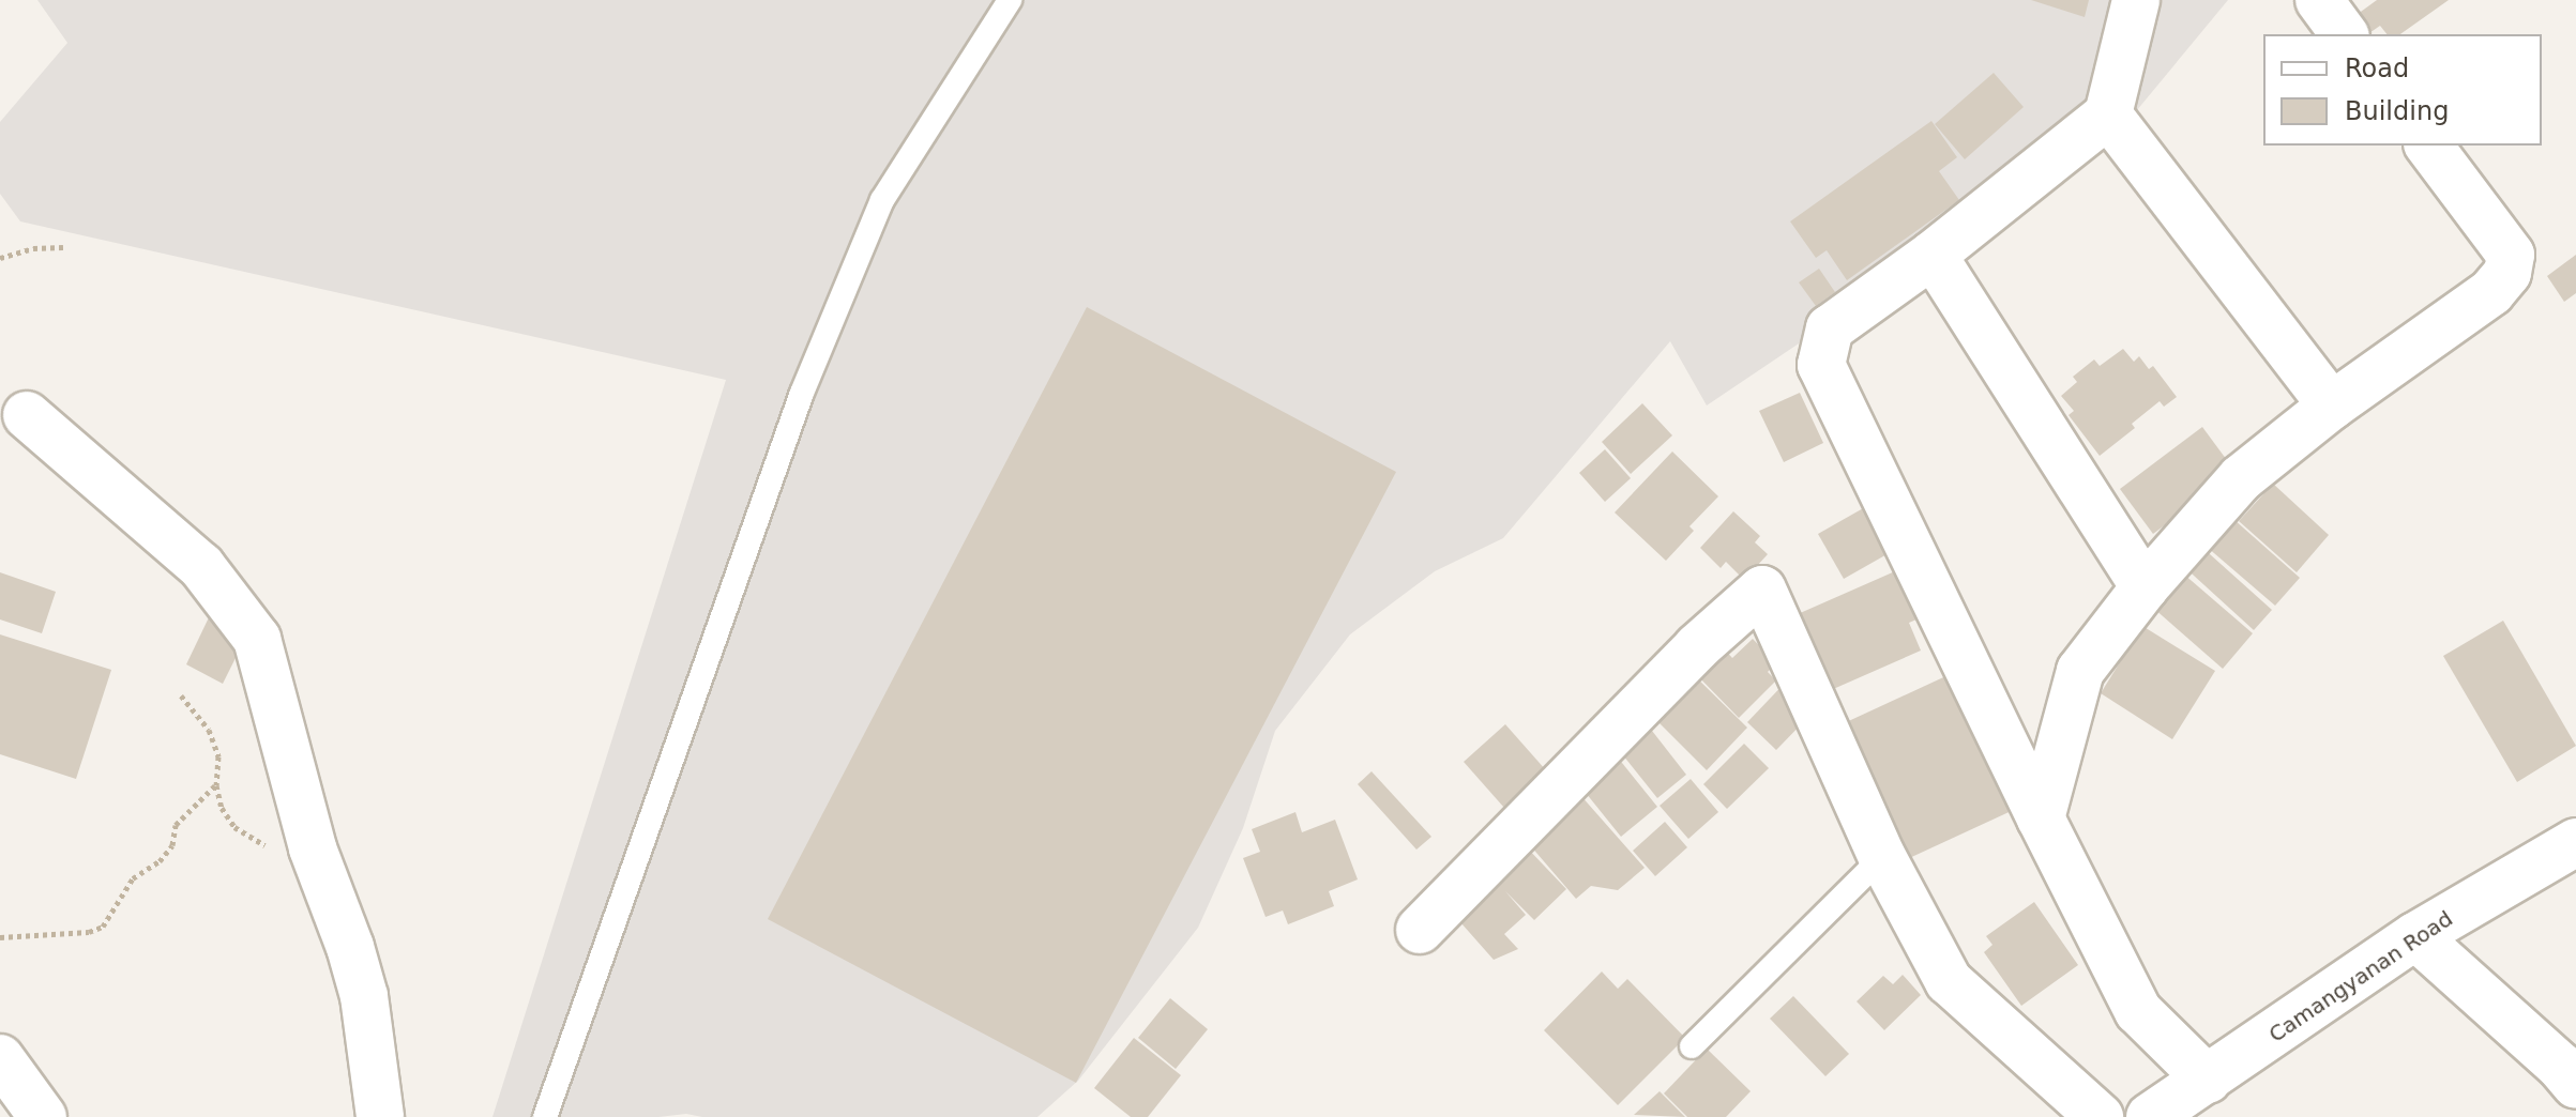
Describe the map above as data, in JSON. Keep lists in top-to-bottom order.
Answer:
{
  "streets": {
    "street": ["Camangyanan Road"]
  },
  "legend": ["Road", "Building"]
}
